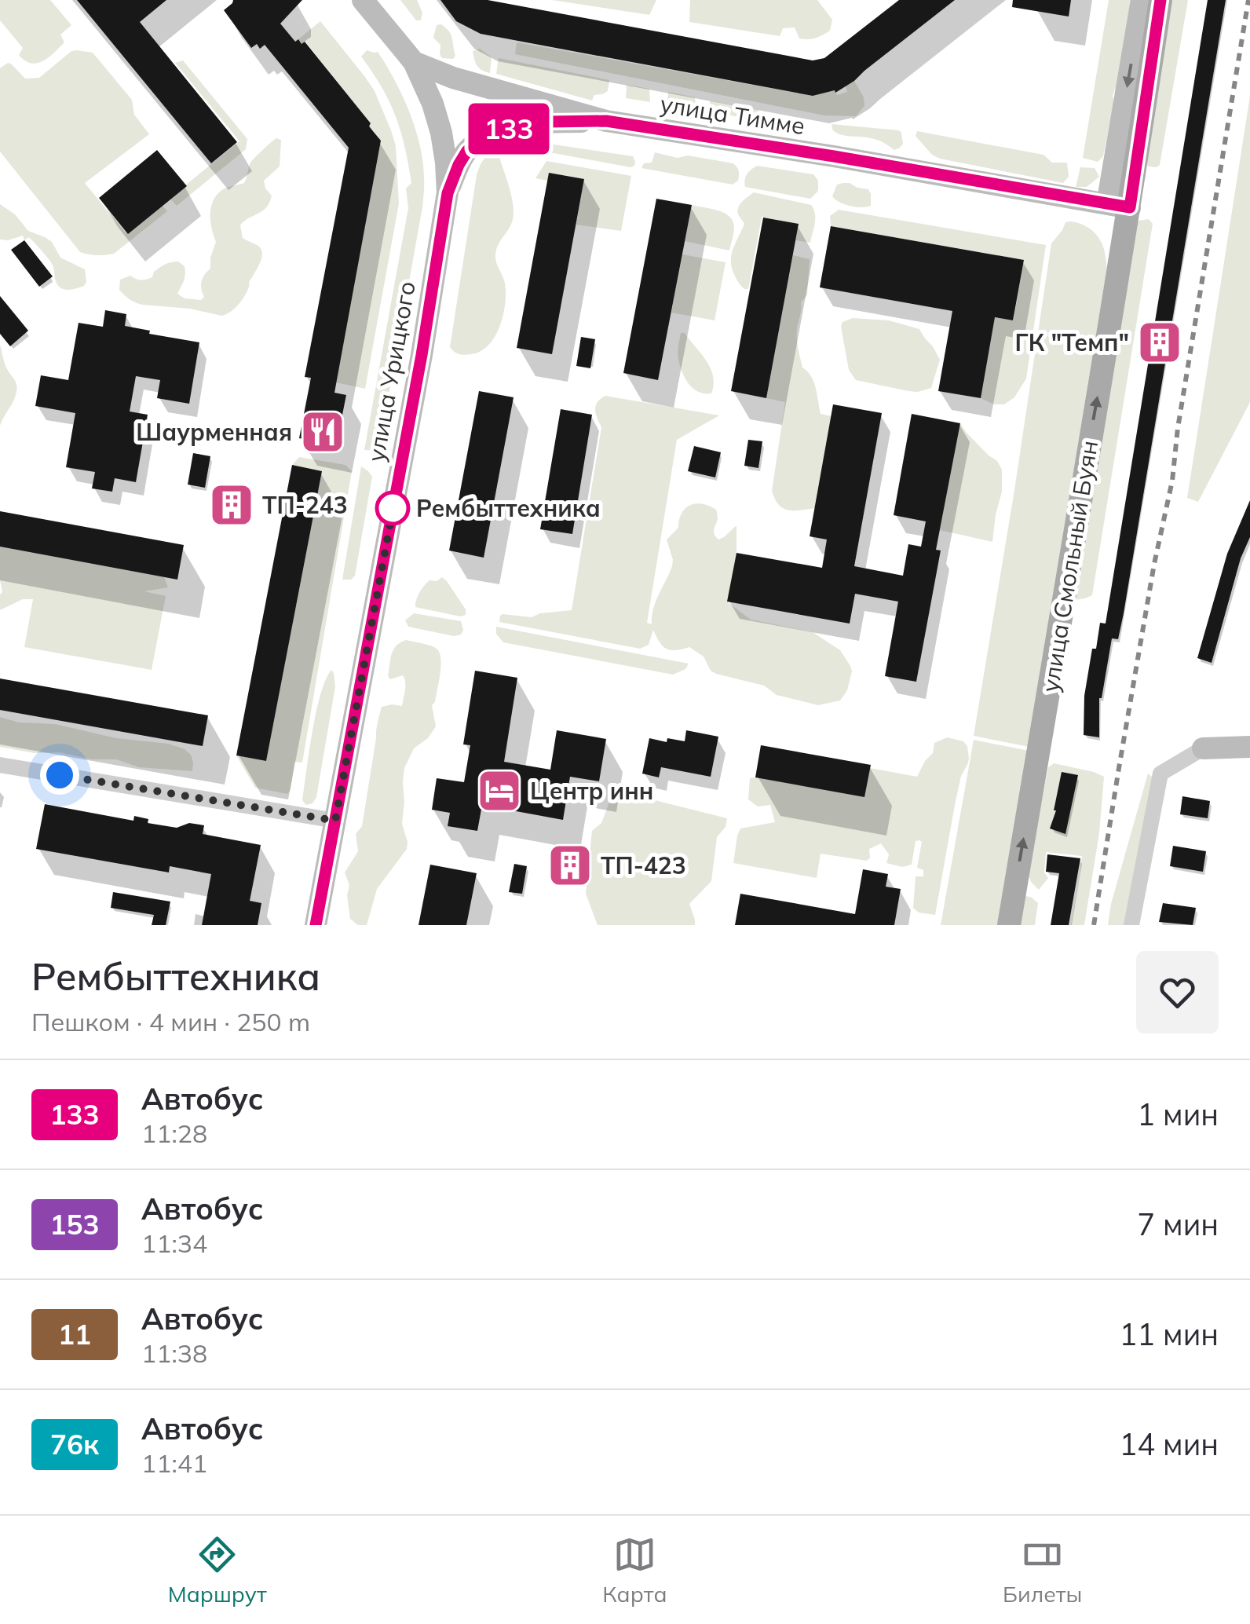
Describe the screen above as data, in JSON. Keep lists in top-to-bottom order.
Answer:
{
  "streets": {
    "main road": ["улица Тимме", "улица Урицкого", "улица Смольный Буян"]
  },
  "crossings": [
    ["улица Тимме", "улица Урицкого"],
    ["улица Тимме", "улица Смольный Буян"]
  ],
  "one_way": ["улица Смольный Буян"],
  "places": {
    "building": ["ГК \"Темп\"", "ТП-243", "ТП-423"],
    "restaurant": ["Шаурменная"],
    "other": ["Рембыттехника"],
    "hotel": ["Центр инн"]
  },
  "lines": ["bus line 133"],
  "page": {
    "on_map": "133",
    "heading": ["Рембыттехника", "Пешком · 4 мин · 250 m"],
    "list": [
      {
        "mark": "133",
        "name": "Автобус",
        "note": "11:28",
        "value": "1 мин"
      },
      {
        "mark": "153",
        "name": "Автобус",
        "note": "11:34",
        "value": "7 мин"
      },
      {
        "mark": "11",
        "name": "Автобус",
        "note": "11:38",
        "value": "11 мин"
      },
      {
        "mark": "76к",
        "name": "Автобус",
        "note": "11:41",
        "value": "14 мин"
      }
    ],
    "tabs": ["Маршрут", "Карта", "Билеты"]
  }
}
